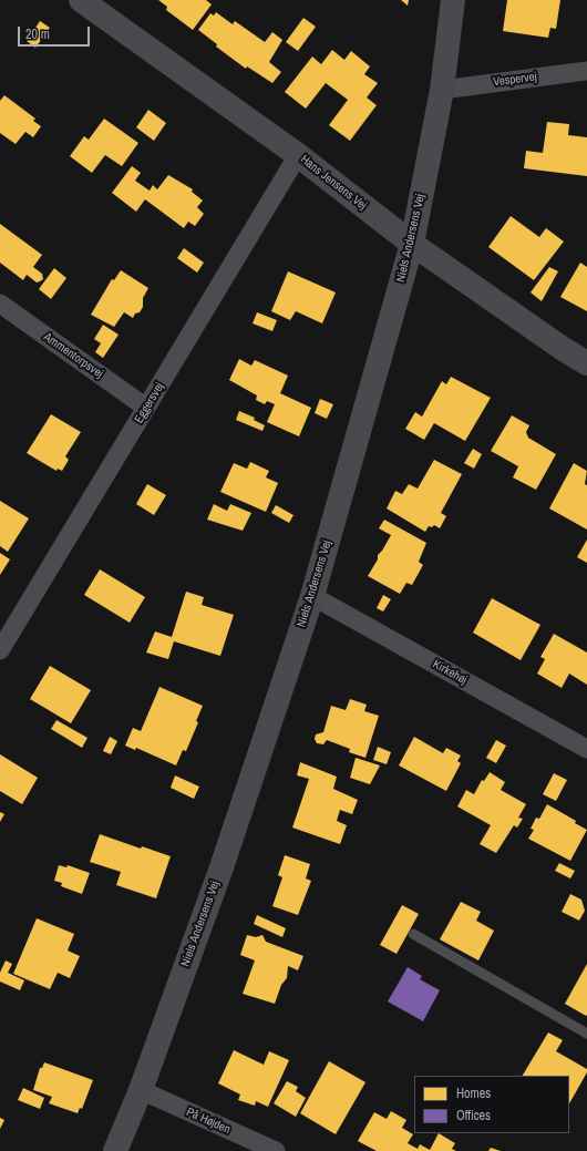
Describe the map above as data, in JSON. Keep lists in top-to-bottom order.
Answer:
{
  "streets": {
    "street": [
      "Vespervej",
      "Hans Jensens Vej",
      "Niels Andersens Vej",
      "Ammentorpsvej",
      "Eggersvej",
      "Kirkehøj",
      "På Højden"
    ]
  },
  "crossings": [
    ["Vespervej", "Niels Andersens Vej"],
    ["Hans Jensens Vej", "Niels Andersens Vej"],
    ["Hans Jensens Vej", "Eggersvej"],
    ["Niels Andersens Vej", "Kirkehøj"],
    ["Niels Andersens Vej", "På Højden"],
    ["Ammentorpsvej", "Eggersvej"]
  ],
  "legend": ["Homes", "Offices"],
  "scale_bar": "20 m"
}
